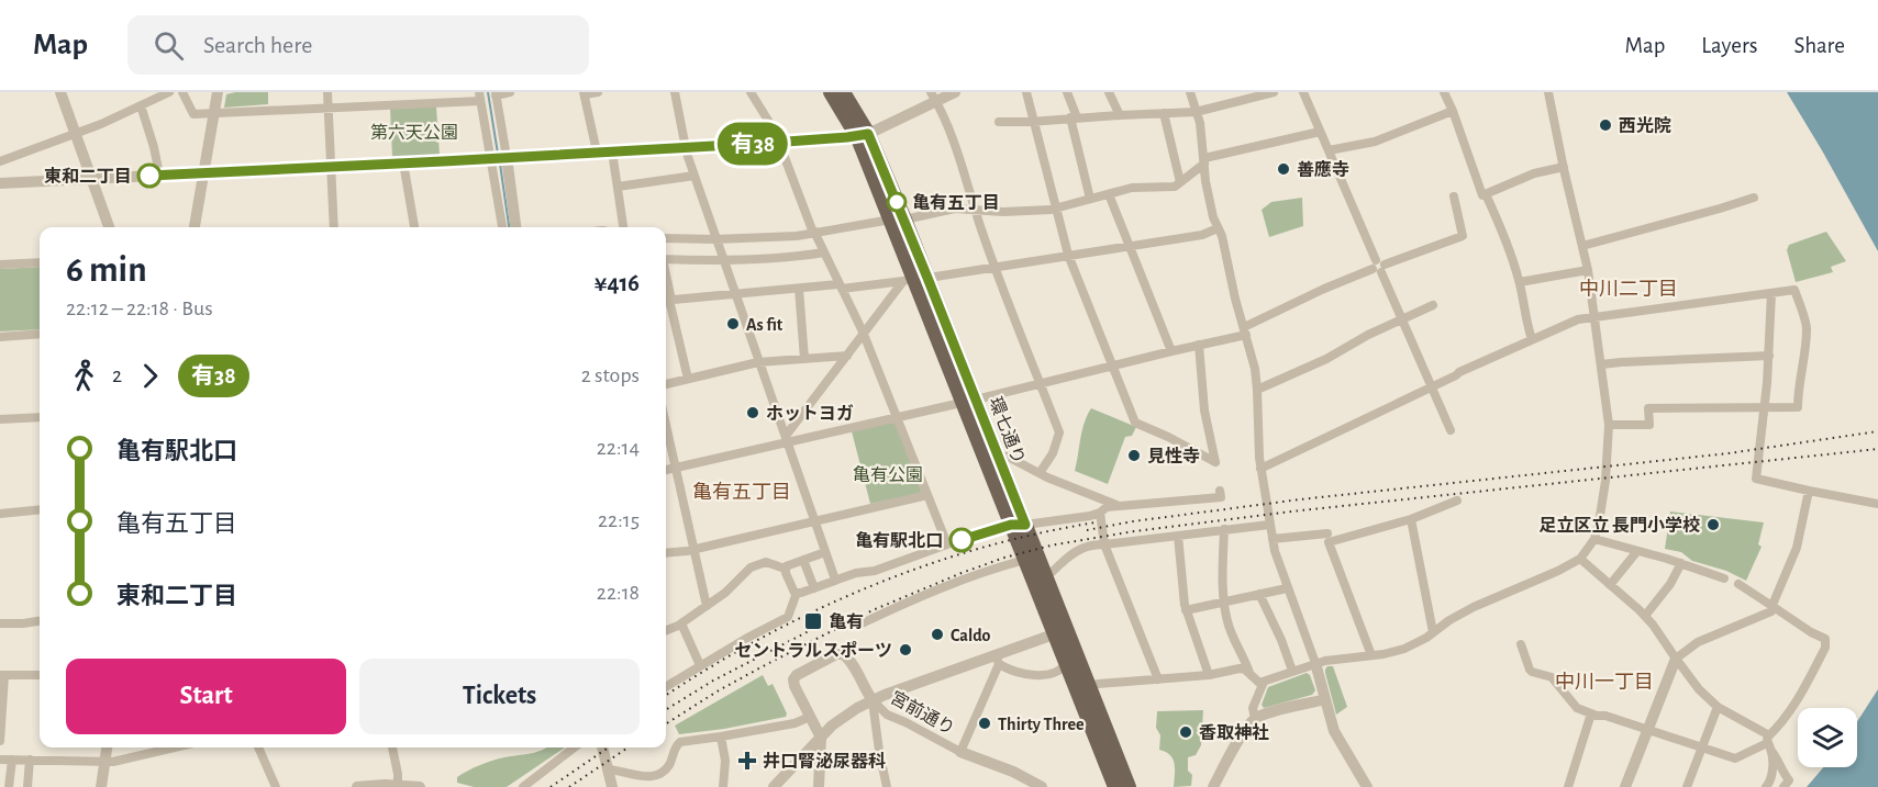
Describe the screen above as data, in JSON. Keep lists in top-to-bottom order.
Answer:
{
  "streets": {
    "main road": ["環七通り"],
    "street": ["宮前通り"]
  },
  "districts": ["中川二丁目", "亀有五丁目", "中川一丁目"],
  "parks": ["第六天公園", "亀有公園"],
  "places": {
    "other": [
      "西光院",
      "善應寺",
      "東和二丁目",
      "亀有五丁目",
      "As fit",
      "ホットヨガ",
      "見性寺",
      "足立区立 長門小学校",
      "亀有駅北口",
      "Caldo",
      "セントラルスポーツ",
      "Thirty Three",
      "香取神社"
    ],
    "transit": ["亀有"],
    "health": ["井口腎泌尿器科"]
  },
  "lines": ["bus line 有38"],
  "page": {
    "header": "Map",
    "search": "Search here",
    "nav": ["Map", "Layers", "Share"],
    "on_map": "有38",
    "heading": ["6 min", "22:12 – 22:18 · Bus", "¥416"],
    "legs": ["2", "有38", "2 stops"],
    "list": [
      {
        "name": "亀有駅北口",
        "value": "22:14"
      },
      {
        "name": "亀有五丁目",
        "value": "22:15"
      },
      {
        "name": "東和二丁目",
        "value": "22:18"
      }
    ],
    "buttons": ["Start", "Tickets"]
  }
}
